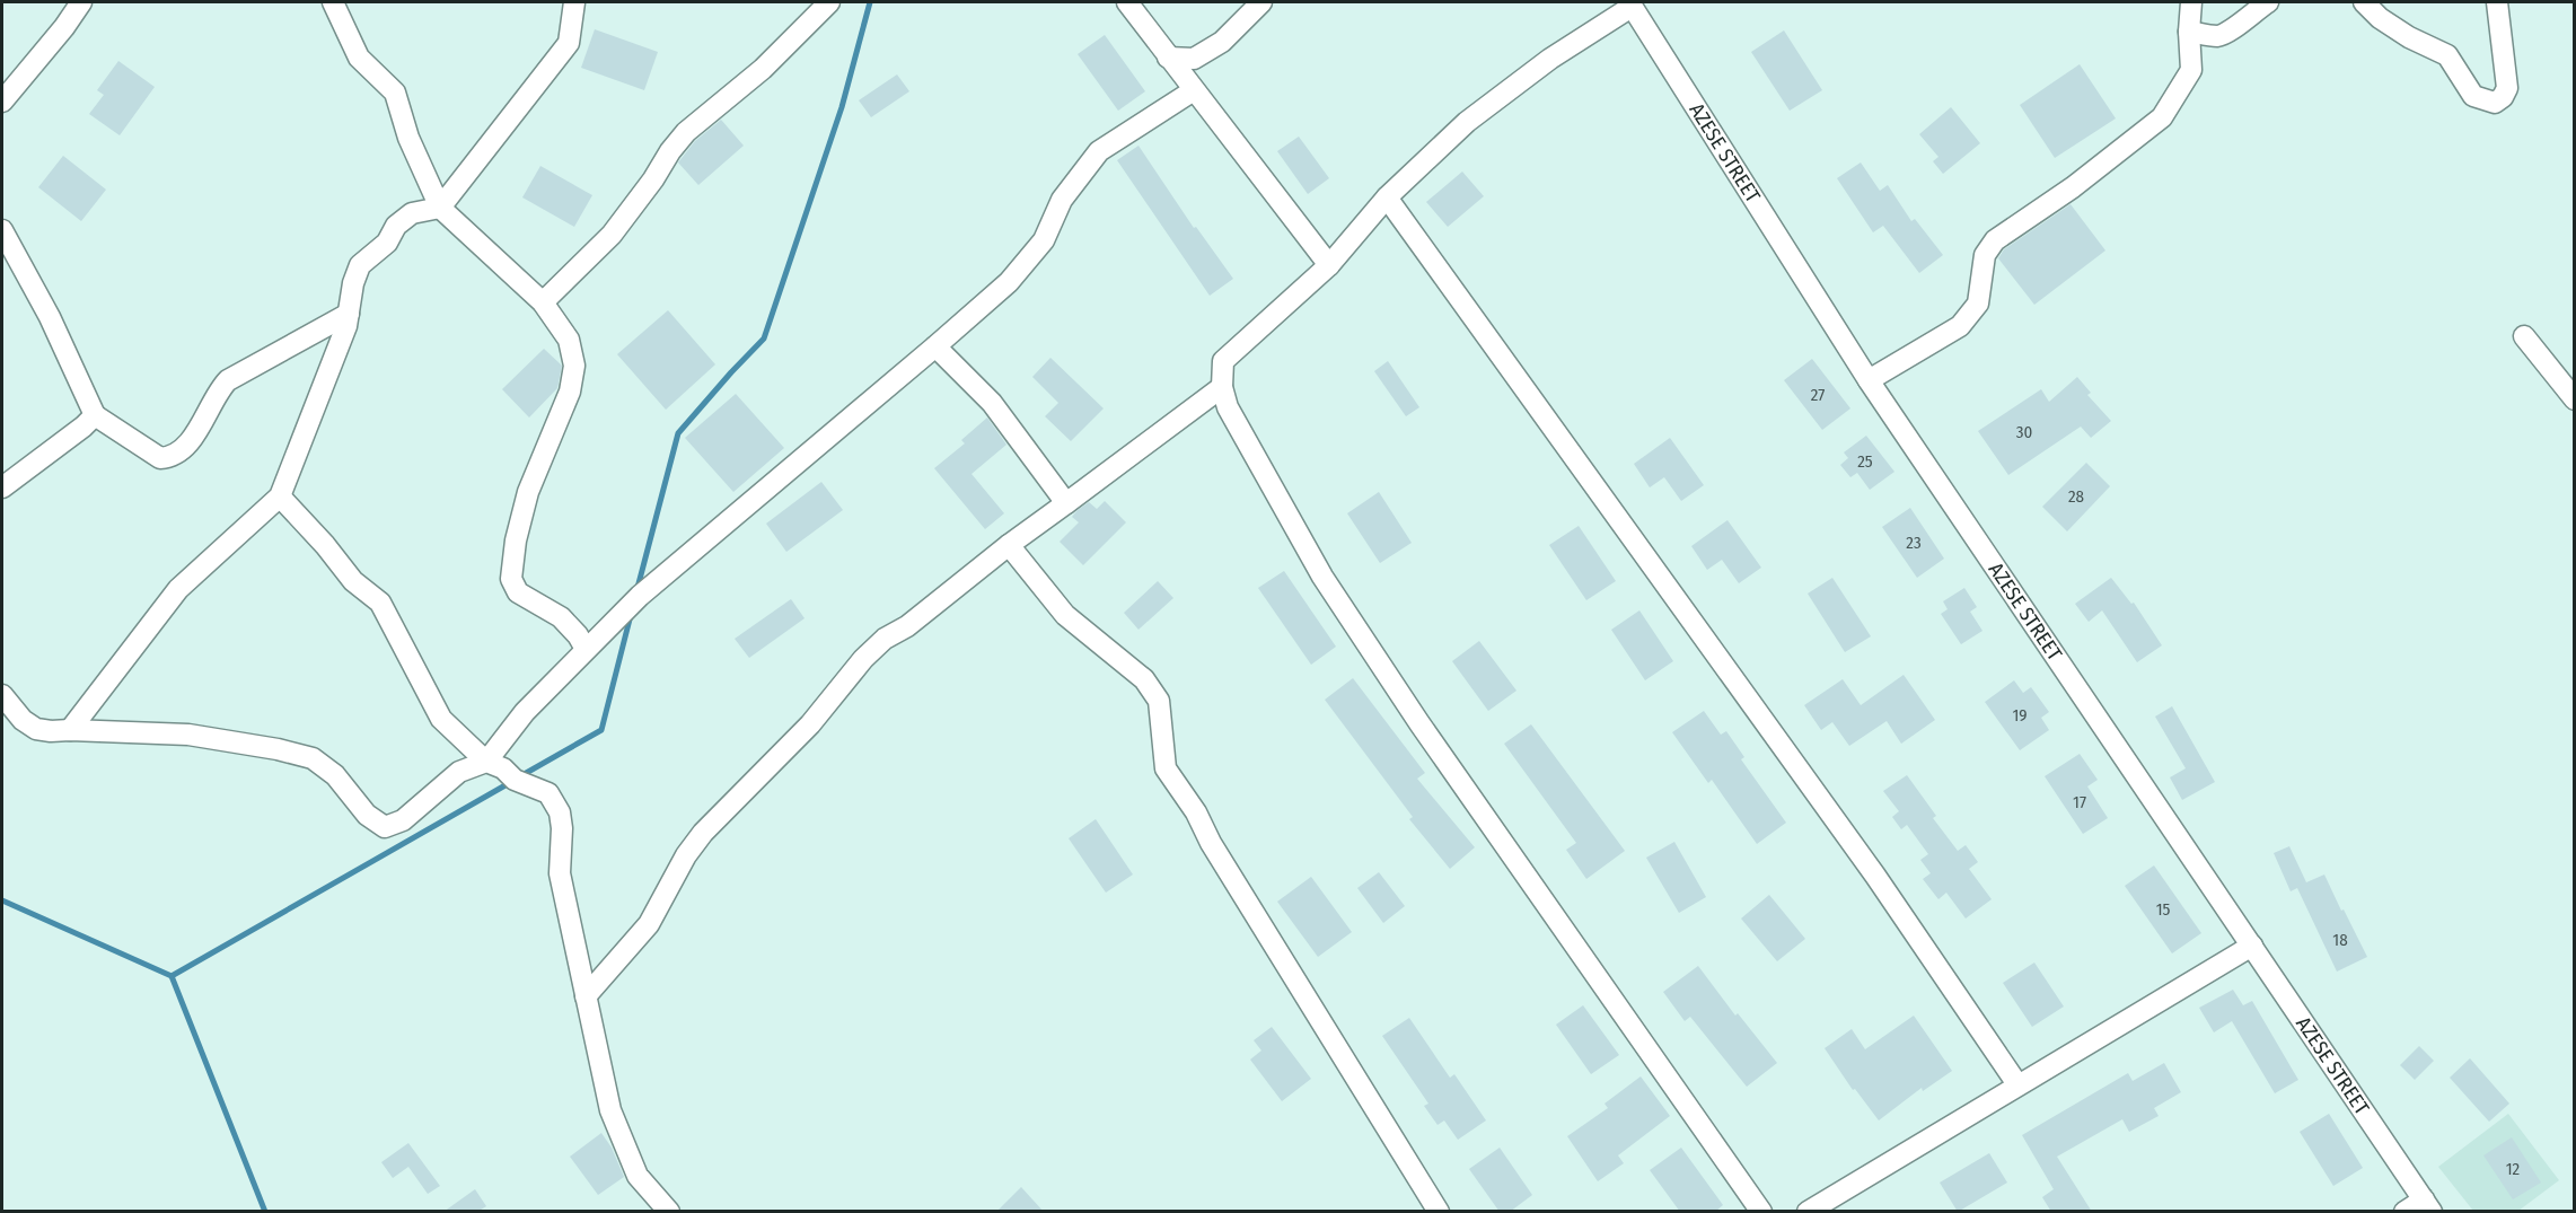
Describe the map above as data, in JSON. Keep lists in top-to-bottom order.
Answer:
{
  "streets": {
    "street": ["AZESE STREET"]
  },
  "house_numbers": [
    "27",
    "30",
    "25",
    "28",
    "23",
    "19",
    "17",
    "15",
    "18",
    "12"
  ]
}
